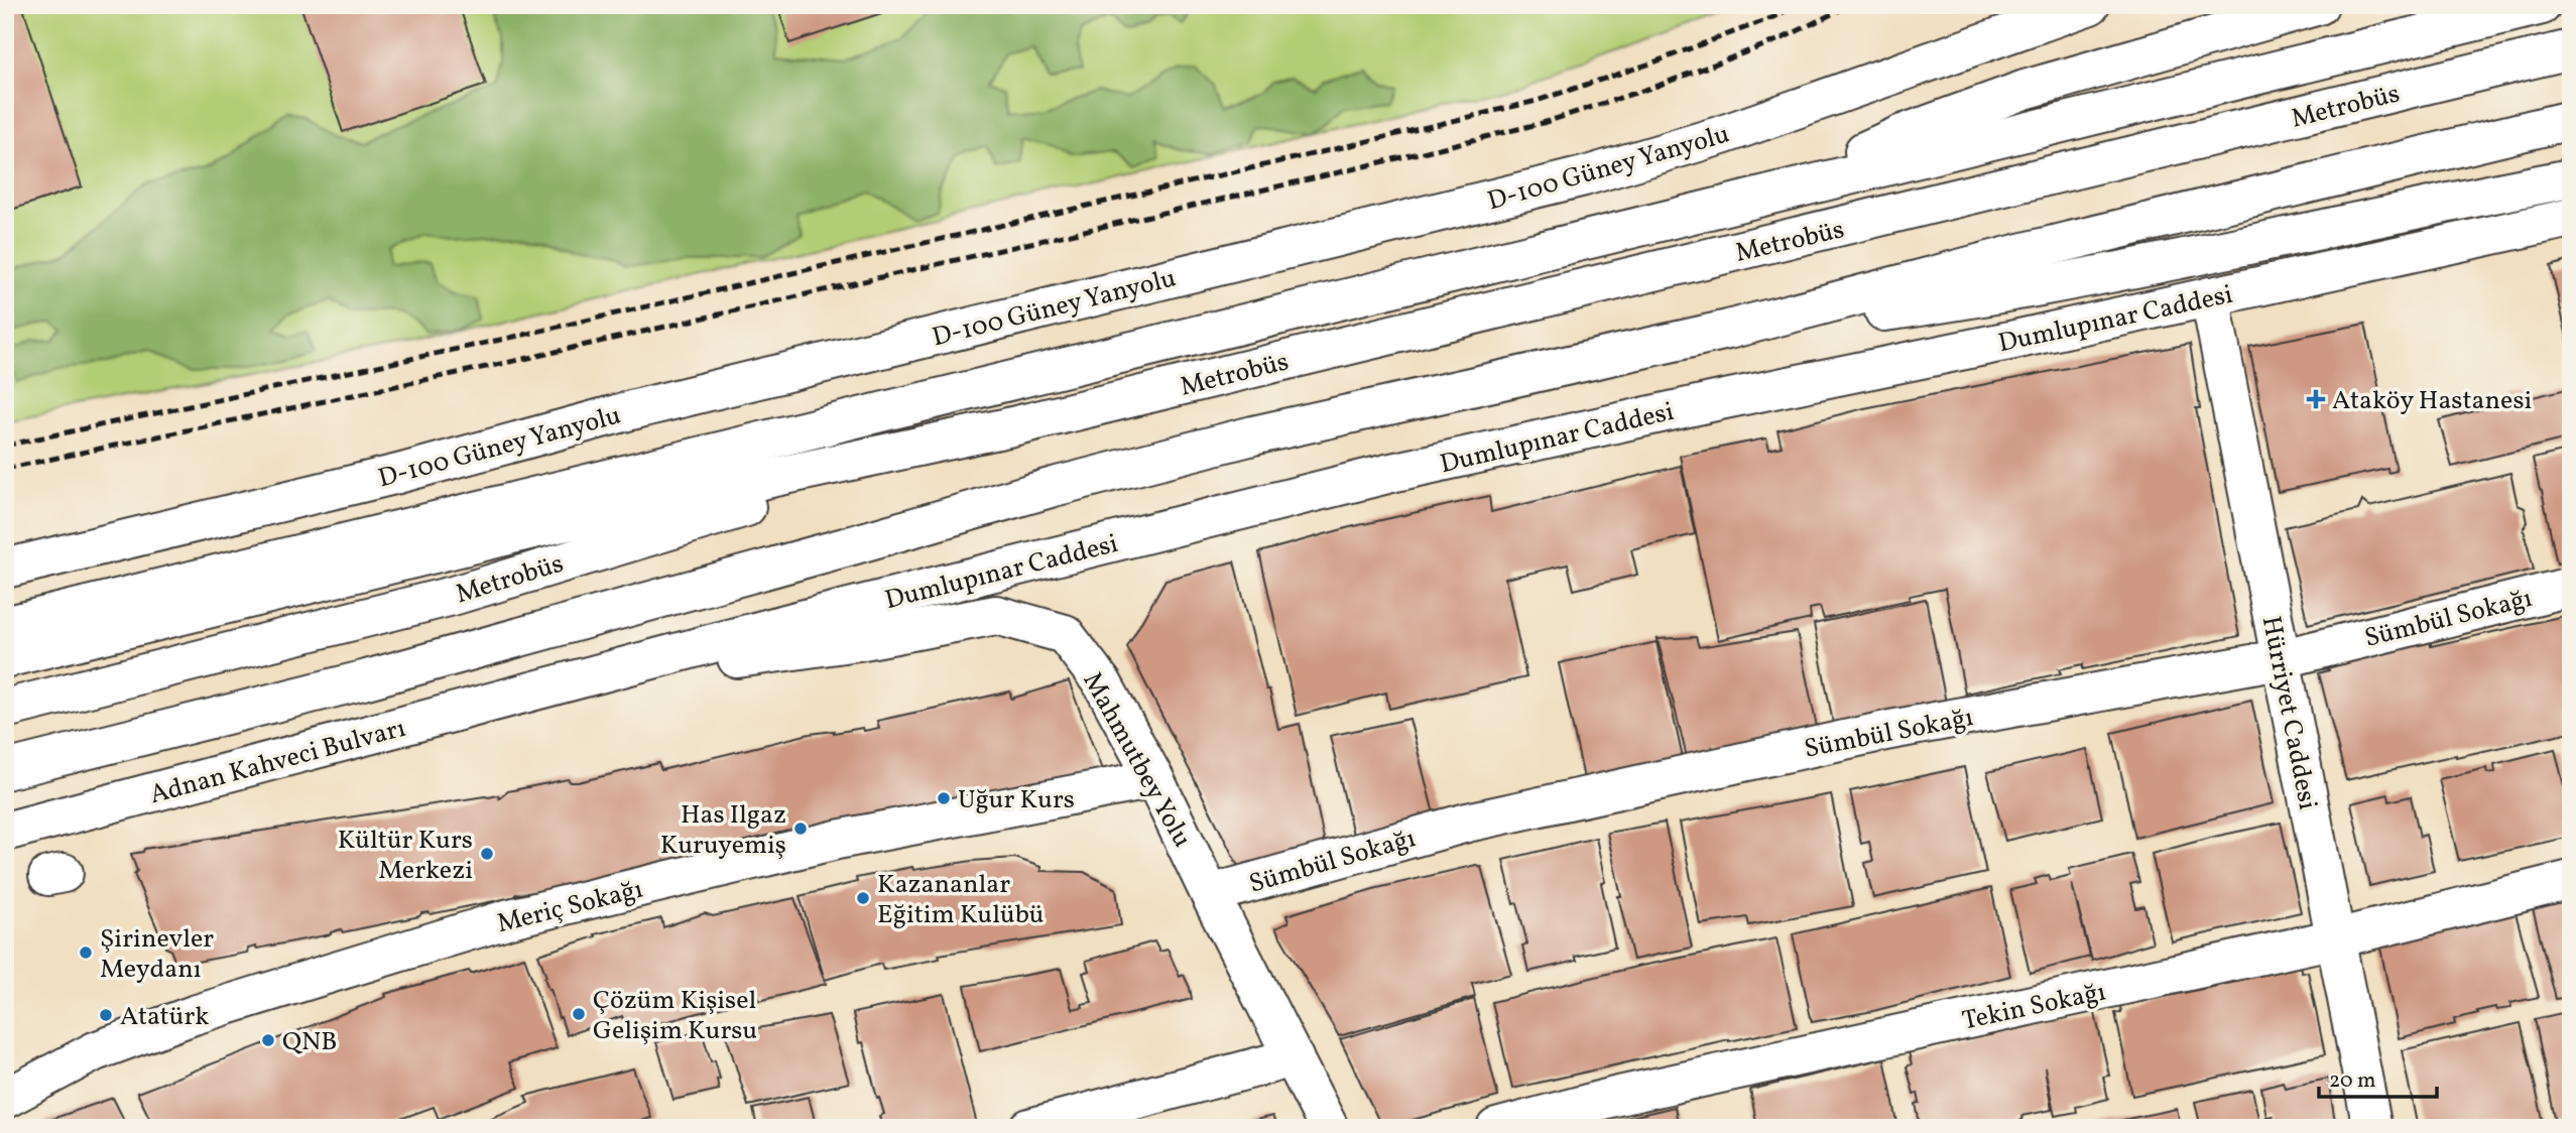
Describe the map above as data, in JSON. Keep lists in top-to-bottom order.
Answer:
{
  "streets": {
    "main road": [
      "Metrobüs",
      "D-100 Güney Yanyolu",
      "Dumlupınar Caddesi",
      "Sümbül Sokağı",
      "Hürriyet Caddesi",
      "Mahmutbey Yolu",
      "Adnan Kahveci Bulvarı",
      "Meriç Sokağı",
      "Tekin Sokağı"
    ]
  },
  "crossings": [
    ["Dumlupınar Caddesi", "Hürriyet Caddesi"],
    ["Dumlupınar Caddesi", "Mahmutbey Yolu"],
    ["Dumlupınar Caddesi", "Adnan Kahveci Bulvarı"],
    ["Sümbül Sokağı", "Hürriyet Caddesi"],
    ["Sümbül Sokağı", "Mahmutbey Yolu"],
    ["Hürriyet Caddesi", "Tekin Sokağı"],
    ["Mahmutbey Yolu", "Adnan Kahveci Bulvarı"],
    ["Mahmutbey Yolu", "Meriç Sokağı"]
  ],
  "places": {
    "health": ["Ataköy Hastanesi"],
    "other": [
      "Uğur Kurs",
      "Has Ilgaz Kuruyemiş",
      "Kültür Kurs Merkezi",
      "Kazananlar Eğitim Kulübü",
      "Şirinevler Meydanı",
      "Çözüm Kişisel Gelişim Kursu",
      "Atatürk",
      "QNB"
    ]
  },
  "scale_bar": "20 m"
}
